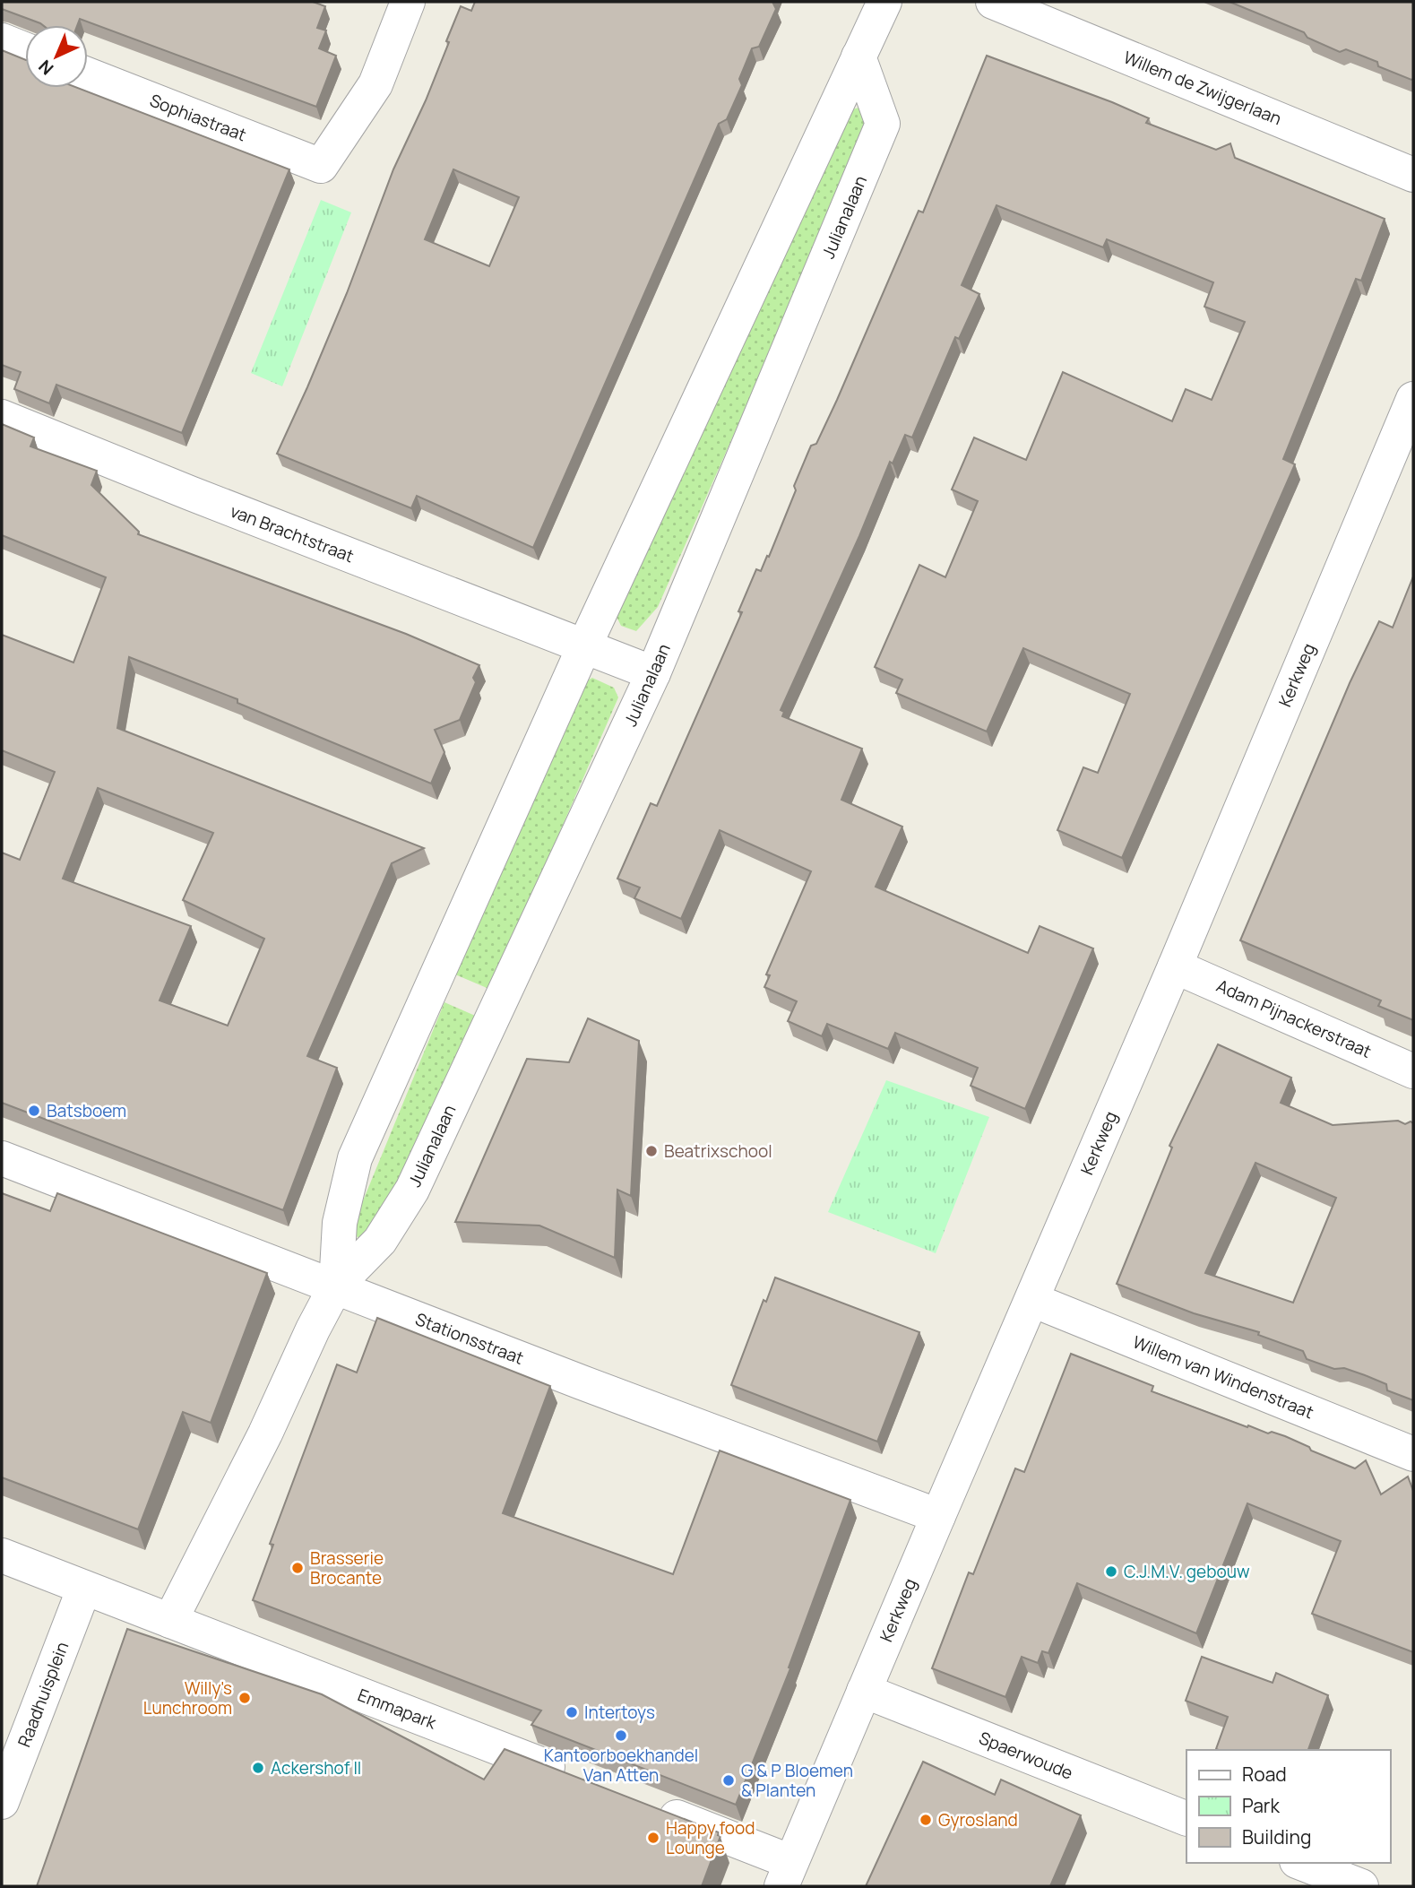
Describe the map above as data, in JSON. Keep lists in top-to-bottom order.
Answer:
{
  "streets": {
    "street": [
      "Willem de Zwijgerlaan",
      "Sophiastraat",
      "Julianalaan",
      "van Brachtstraat",
      "Kerkweg",
      "Adam Pijnackerstraat",
      "Stationsstraat",
      "Willem van Windenstraat",
      "Raadhuisplein",
      "Emmapark",
      "Spaerwoude"
    ]
  },
  "crossings": [
    ["Julianalaan", "van Brachtstraat"],
    ["Julianalaan", "Stationsstraat"],
    ["Julianalaan", "Emmapark"],
    ["Kerkweg", "Adam Pijnackerstraat"],
    ["Kerkweg", "Stationsstraat"],
    ["Kerkweg", "Willem van Windenstraat"],
    ["Kerkweg", "Spaerwoude"],
    ["Raadhuisplein", "Emmapark"]
  ],
  "places": [
    "Batsboem",
    "Beatrixschool",
    "Brasserie Brocante",
    "C.J.M.V. gebouw",
    "Willy's Lunchroom",
    "Intertoys",
    "Kantoorboekhandel Van Atten",
    "Ackershof II",
    "G & P Bloemen & Planten",
    "Gyrosland",
    "Happy food Lounge"
  ],
  "legend": ["Road", "Park", "Building"],
  "north": "bottom left"
}
